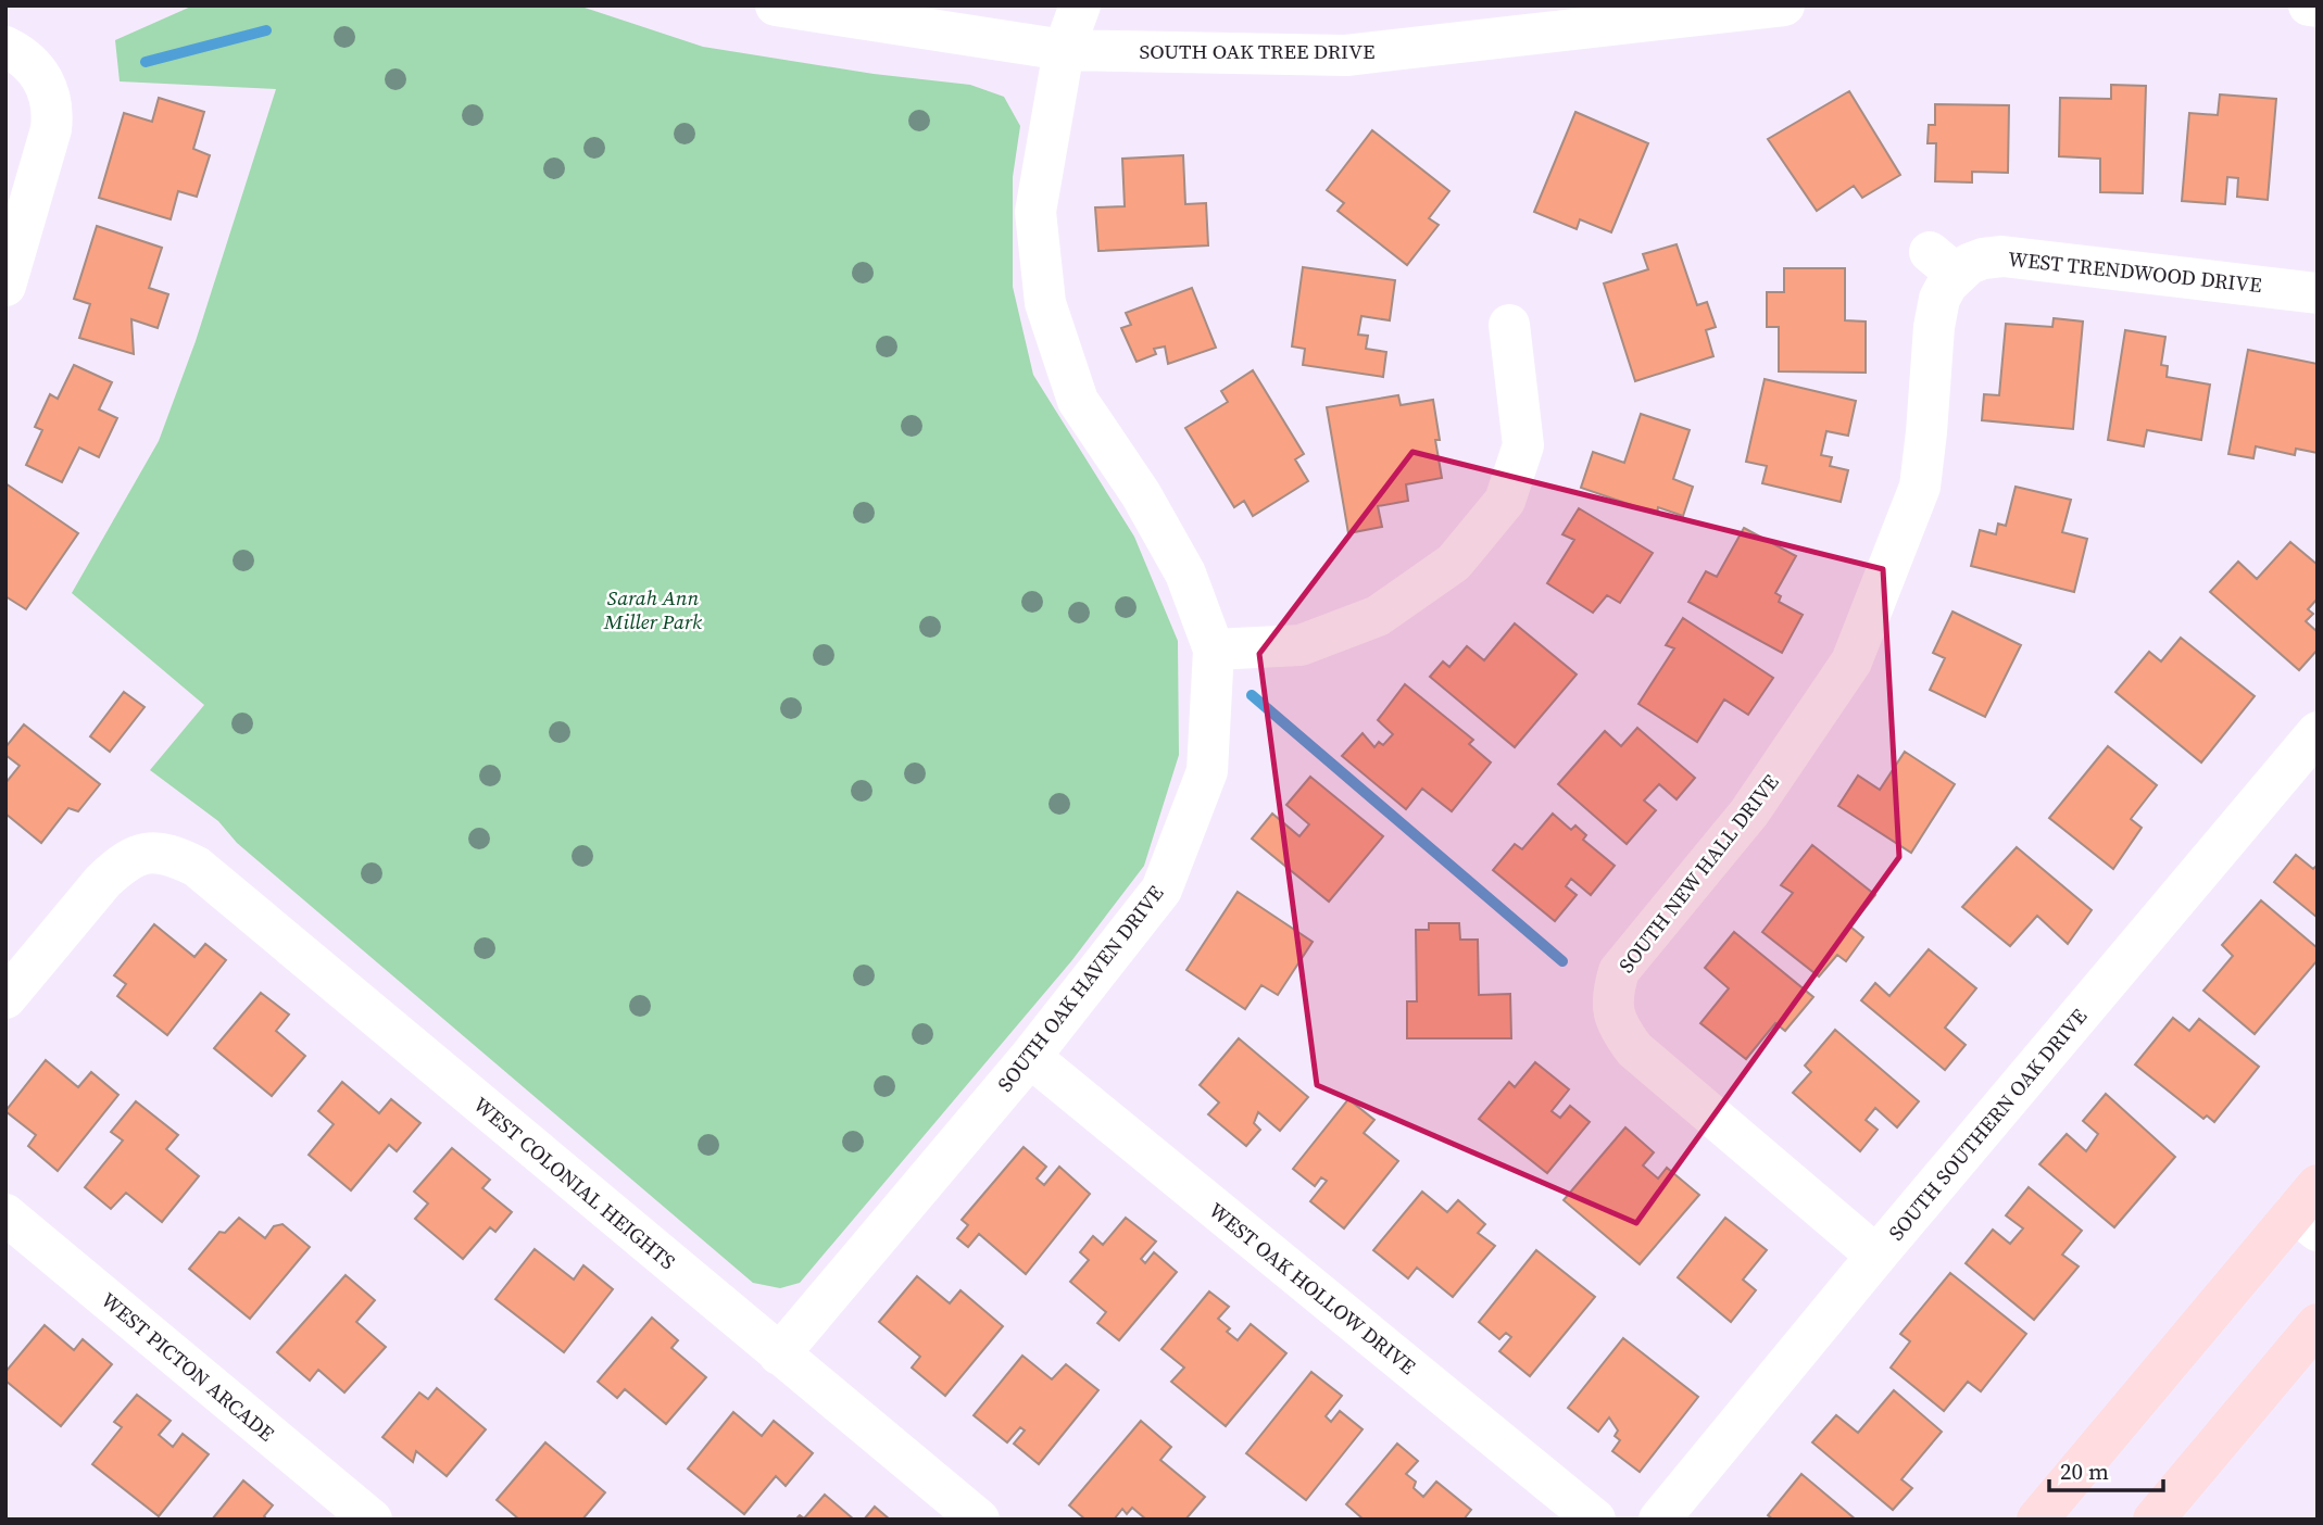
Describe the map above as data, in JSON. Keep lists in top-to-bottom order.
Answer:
{
  "streets": {
    "street": [
      "SOUTH OAK TREE DRIVE",
      "WEST TRENDWOOD DRIVE",
      "SOUTH NEW HALL DRIVE",
      "SOUTH OAK HAVEN DRIVE",
      "SOUTH SOUTHERN OAK DRIVE",
      "WEST COLONIAL HEIGHTS",
      "WEST OAK HOLLOW DRIVE",
      "WEST PICTON ARCADE"
    ]
  },
  "crossings": [
    ["SOUTH OAK TREE DRIVE", "SOUTH OAK HAVEN DRIVE"],
    ["WEST TRENDWOOD DRIVE", "SOUTH NEW HALL DRIVE"],
    ["SOUTH NEW HALL DRIVE", "SOUTH SOUTHERN OAK DRIVE"],
    ["SOUTH OAK HAVEN DRIVE", "WEST COLONIAL HEIGHTS"],
    ["SOUTH OAK HAVEN DRIVE", "WEST OAK HOLLOW DRIVE"]
  ],
  "parks": ["Sarah Ann Miller Park"],
  "scale_bar": "20 m"
}
